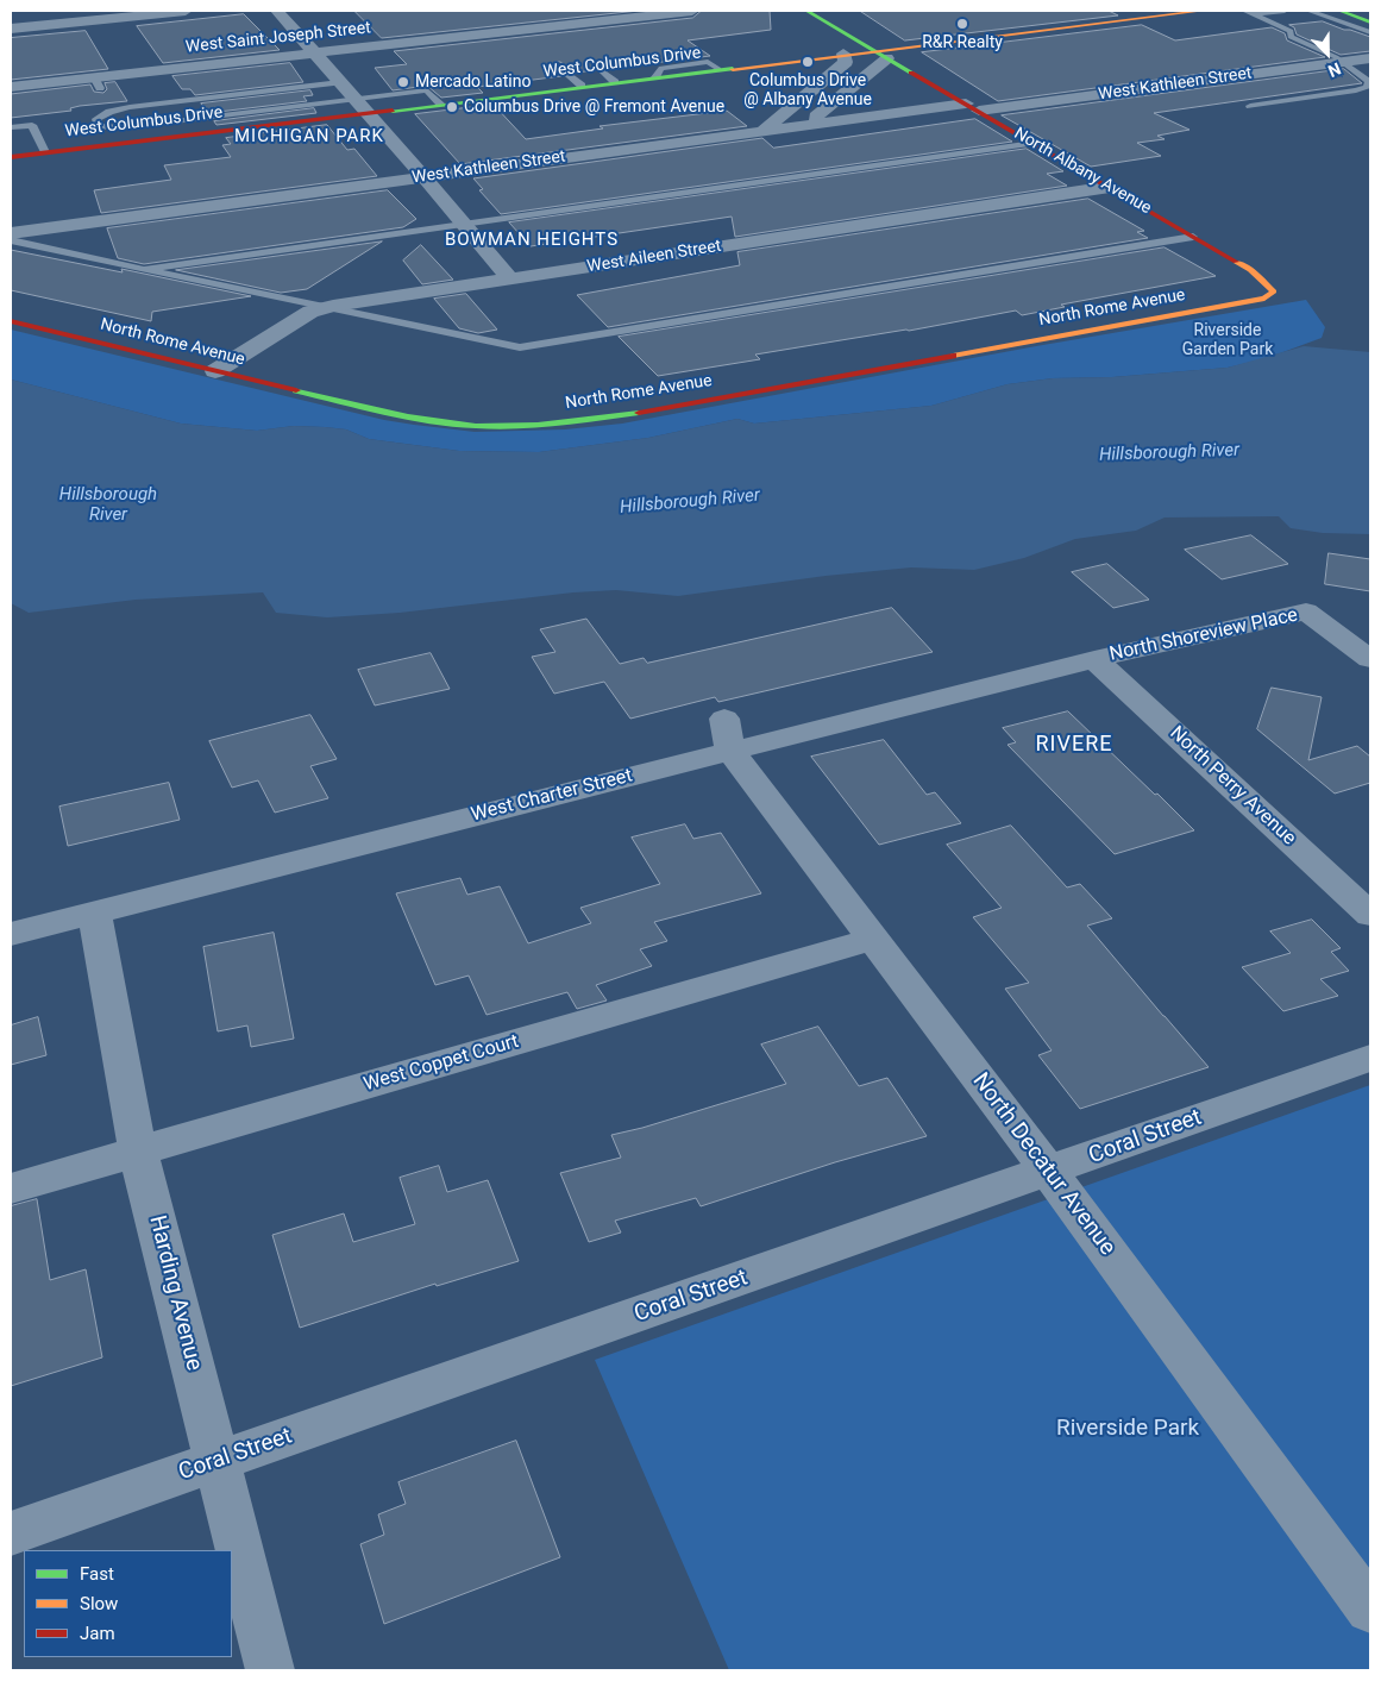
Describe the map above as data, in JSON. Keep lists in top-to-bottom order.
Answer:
{
  "streets": {
    "street": [
      "West Saint Joseph Street",
      "West Columbus Drive",
      "West Kathleen Street",
      "North Albany Avenue",
      "West Aileen Street",
      "North Rome Avenue",
      "North Shoreview Place",
      "North Perry Avenue",
      "West Charter Street",
      "West Coppet Court",
      "Coral Street",
      "North Decatur Avenue",
      "Harding Avenue"
    ]
  },
  "crossings": [
    ["West Columbus Drive", "North Albany Avenue"],
    ["West Kathleen Street", "North Albany Avenue"],
    ["North Albany Avenue", "West Aileen Street"],
    ["North Albany Avenue", "North Rome Avenue"],
    ["West Aileen Street", "North Rome Avenue"],
    ["North Shoreview Place", "North Perry Avenue"],
    ["North Shoreview Place", "West Charter Street"],
    ["North Perry Avenue", "West Charter Street"],
    ["West Charter Street", "North Decatur Avenue"],
    ["West Charter Street", "Harding Avenue"],
    ["West Coppet Court", "North Decatur Avenue"],
    ["West Coppet Court", "Harding Avenue"],
    ["Coral Street", "North Decatur Avenue"],
    ["Coral Street", "Harding Avenue"]
  ],
  "districts": ["MICHIGAN PARK", "BOWMAN HEIGHTS", "RIVERE"],
  "water": ["Hillsborough River"],
  "parks": ["Riverside Garden Park", "Riverside Park"],
  "places": [
    "R&R Realty",
    "Columbus Drive @ Albany Avenue",
    "Mercado Latino",
    "Columbus Drive @ Fremont Avenue"
  ],
  "legend": ["Fast", "Slow", "Jam"],
  "north": "bottom right"
}
